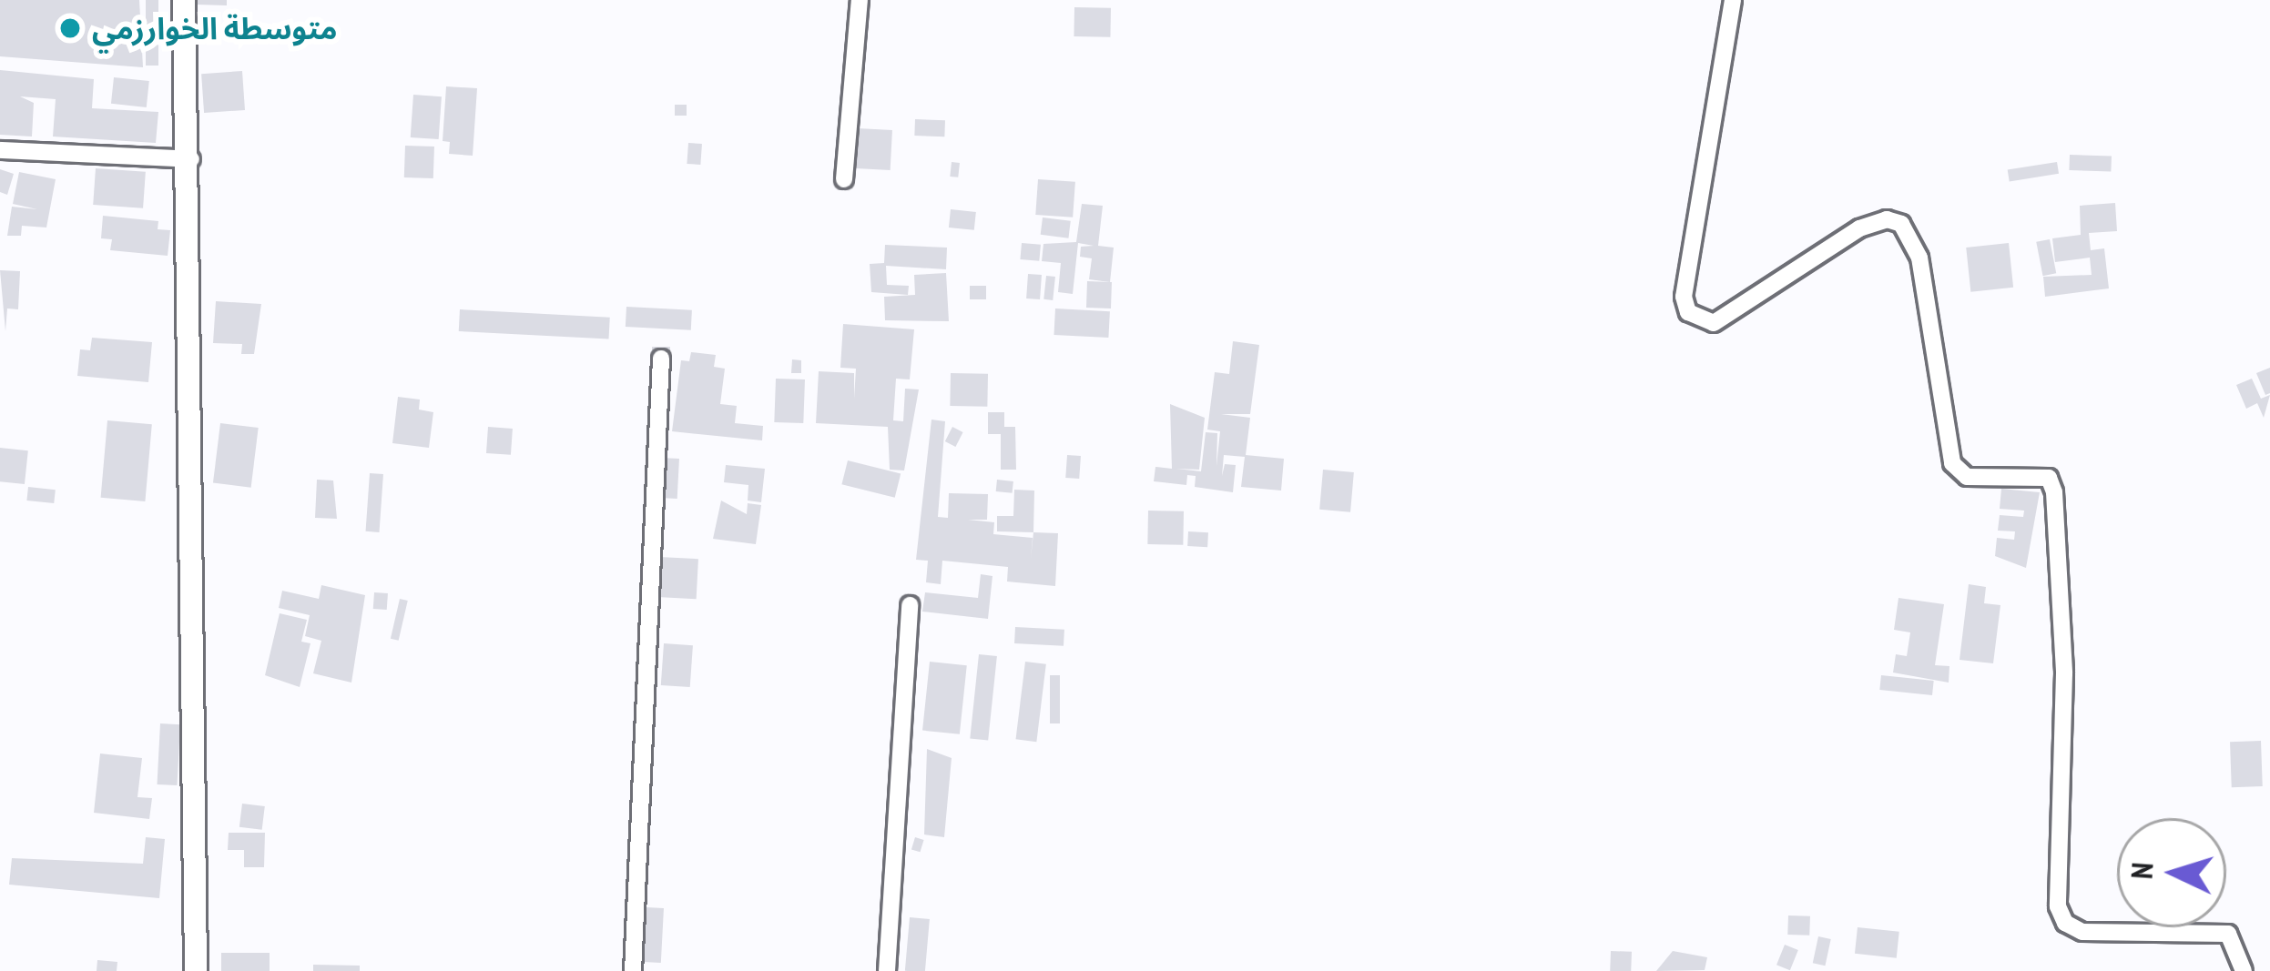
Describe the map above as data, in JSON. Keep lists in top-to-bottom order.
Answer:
{
  "places": ["متوسطة الخوارزمي"],
  "north": "left"
}
